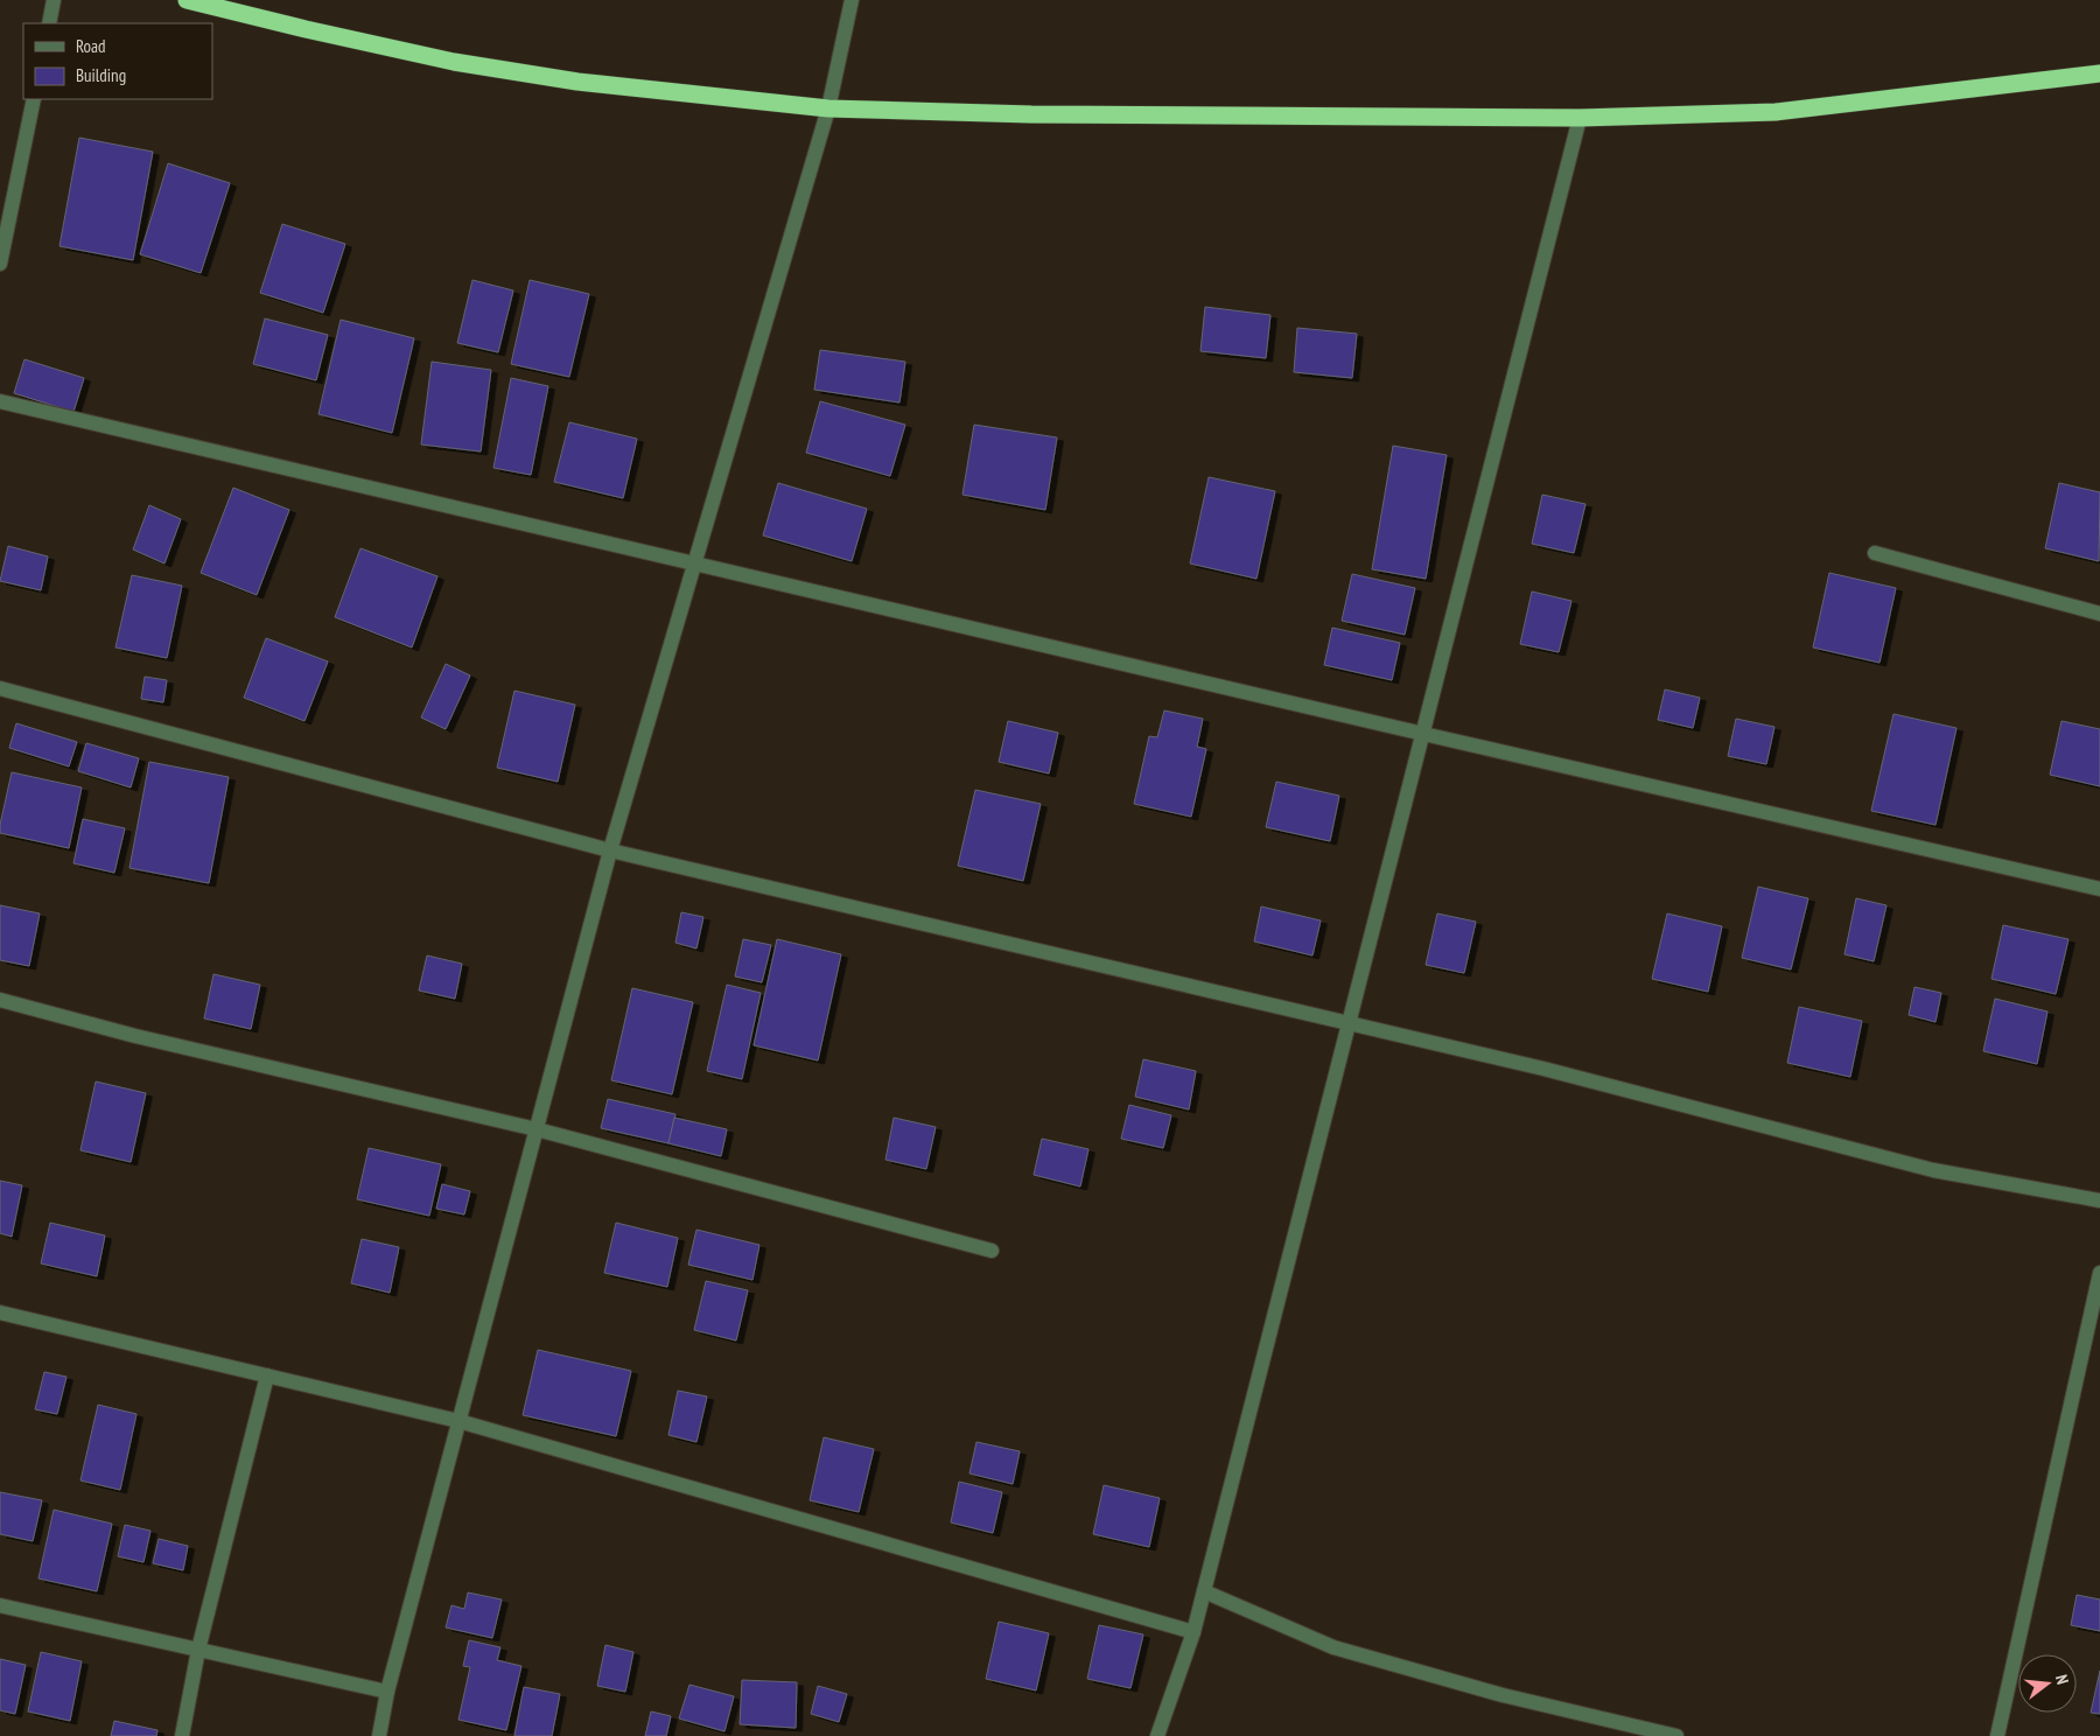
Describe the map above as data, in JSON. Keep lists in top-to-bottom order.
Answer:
{
  "legend": ["Road", "Building"],
  "north": "right"
}
